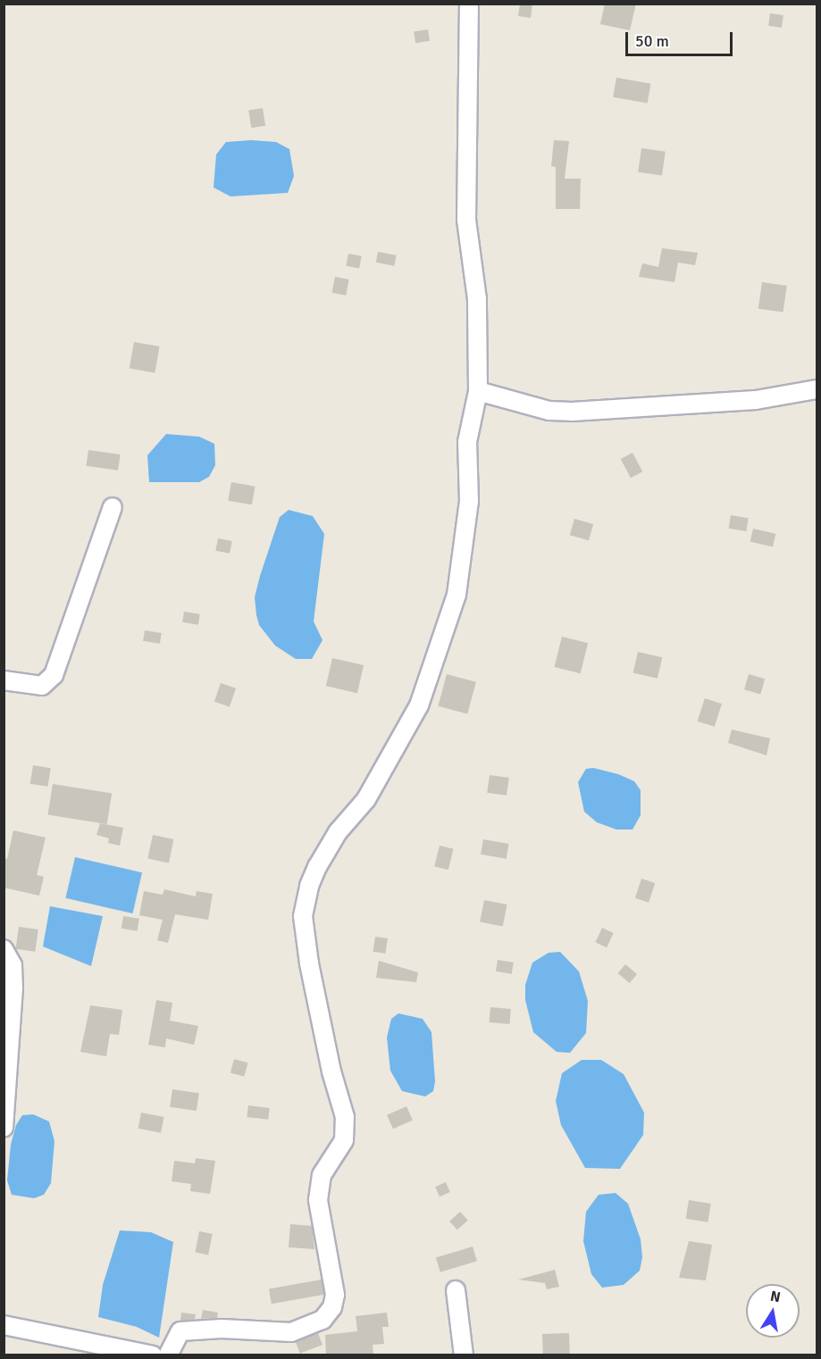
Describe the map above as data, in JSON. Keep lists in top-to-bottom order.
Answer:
{
  "scale_bar": "50 m",
  "north": "top"
}
